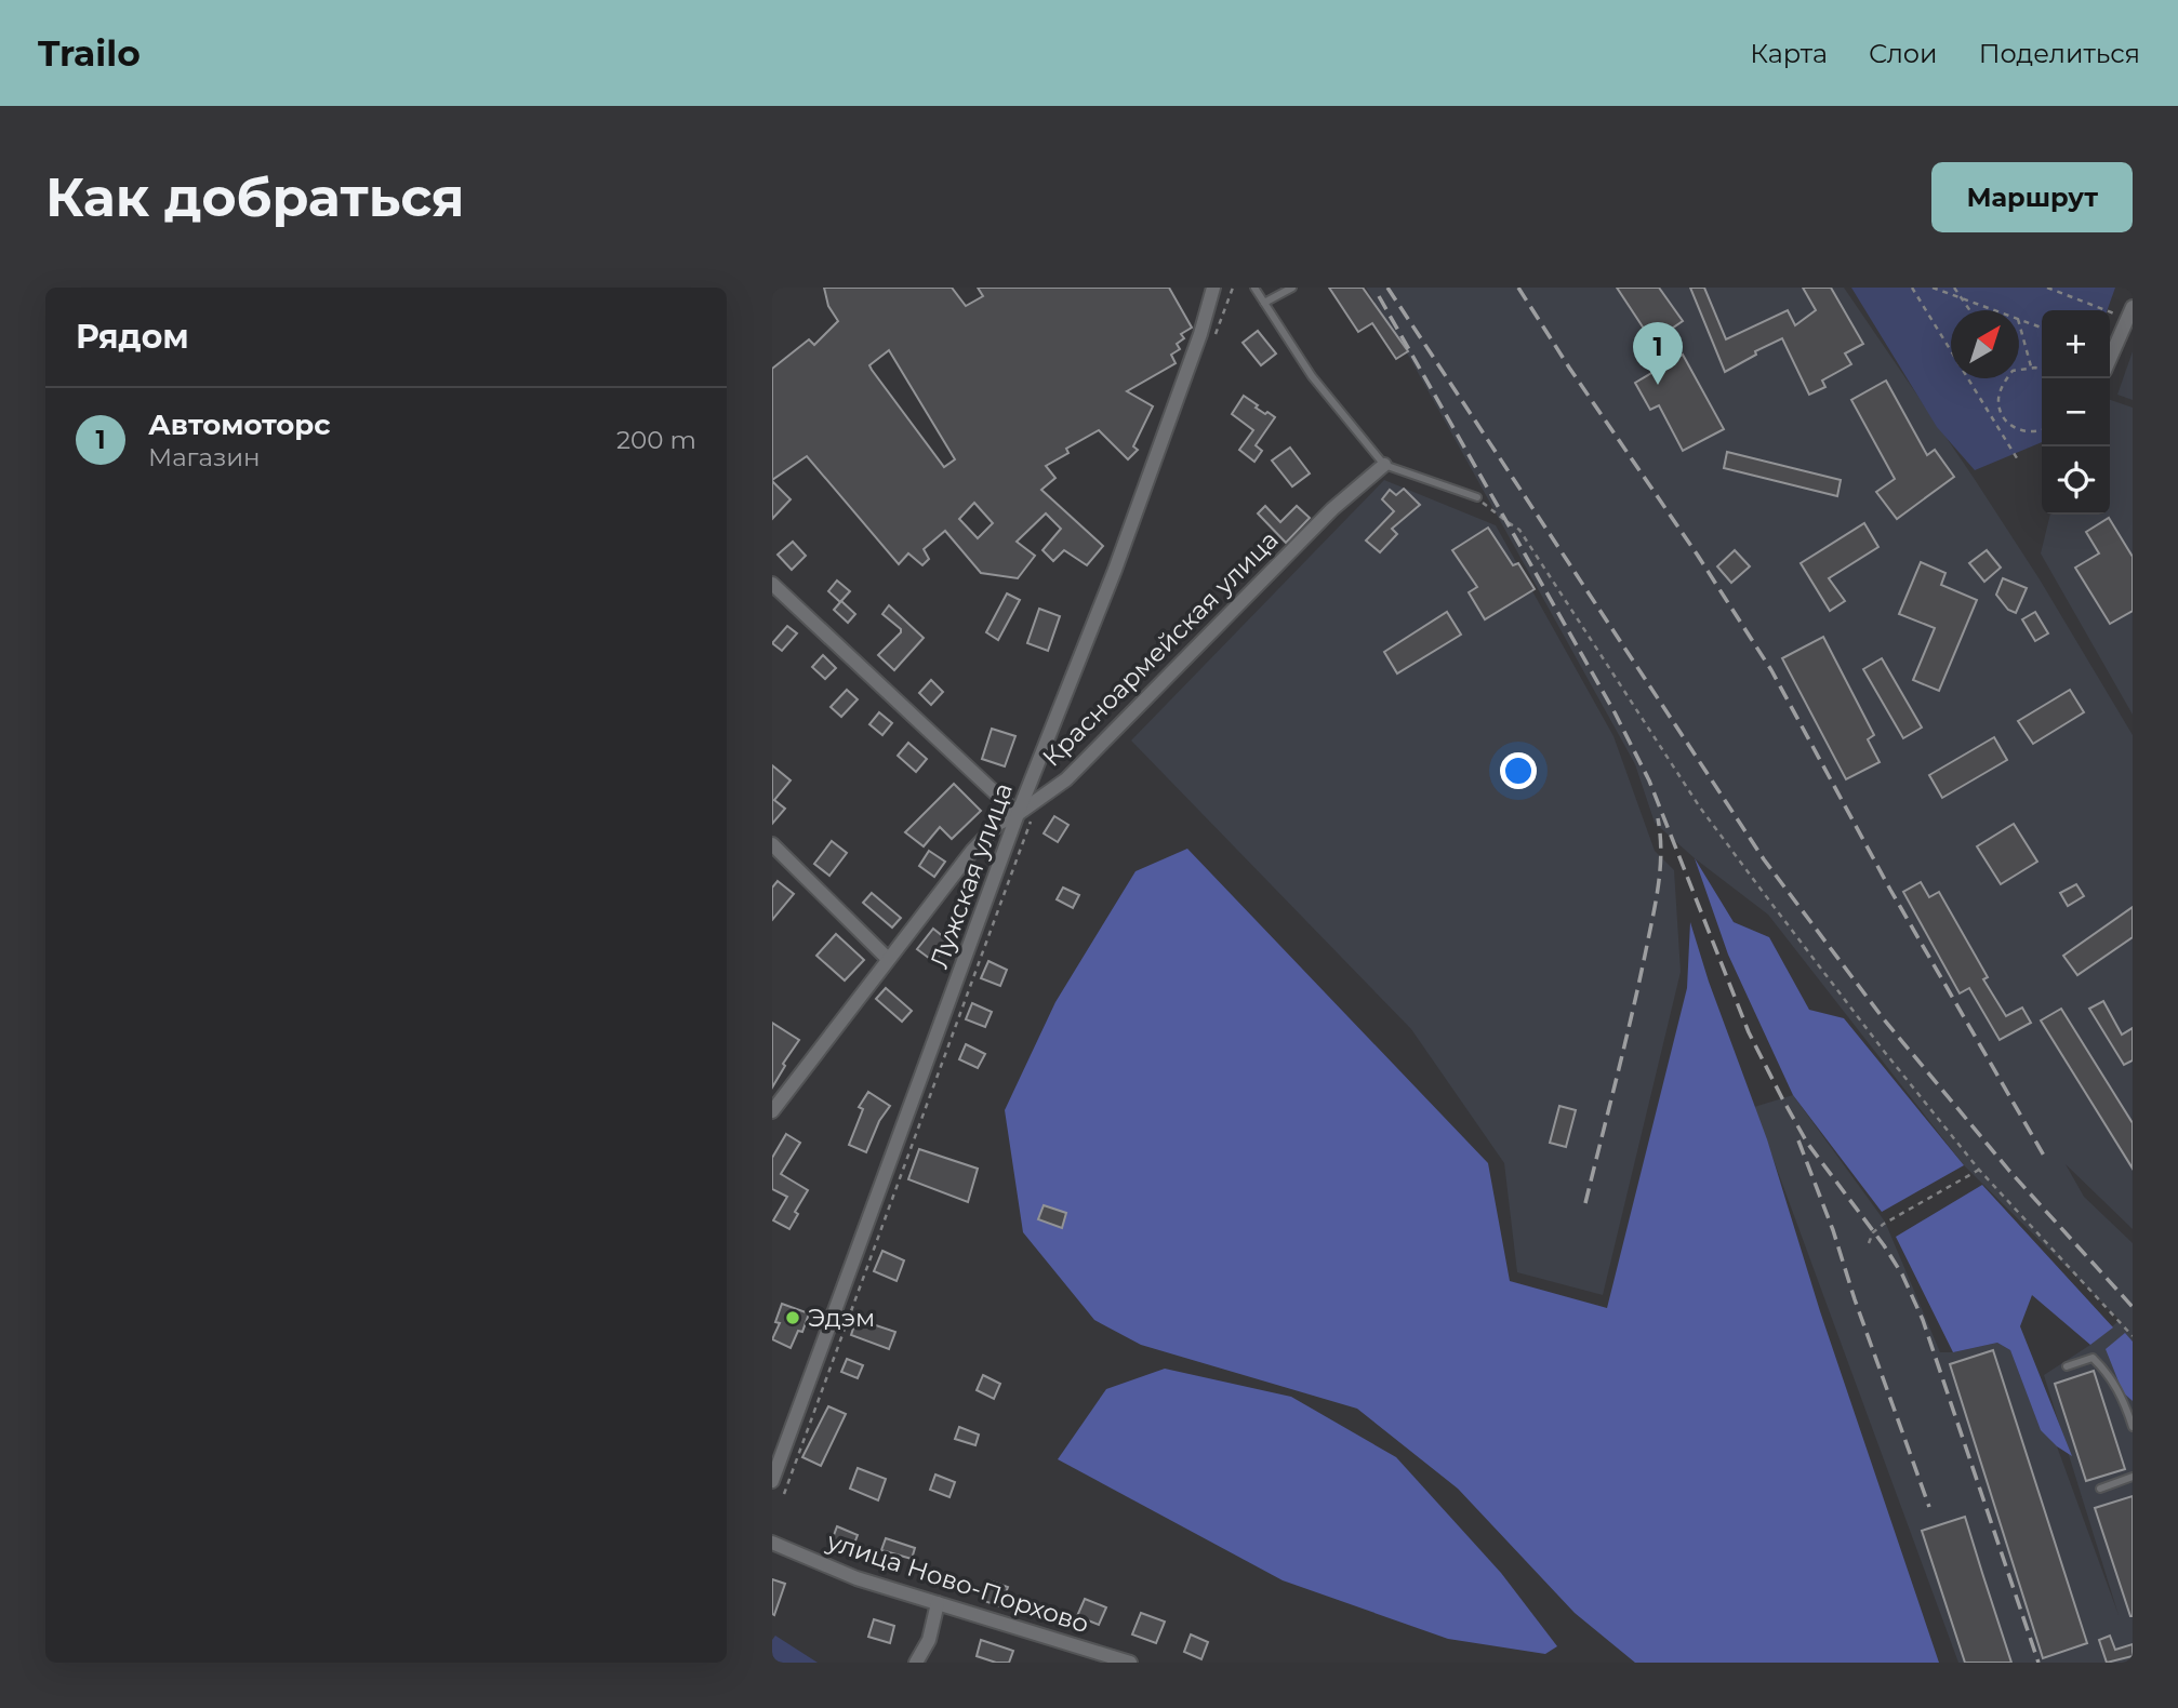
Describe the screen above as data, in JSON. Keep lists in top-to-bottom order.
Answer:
{
  "streets": {
    "street": ["Красноармейская улица", "Лужская улица", "улица Ново-Порхово"]
  },
  "crossings": [
    ["Красноармейская улица", "Лужская улица"]
  ],
  "places": ["Эдэм"],
  "north": "top right",
  "page": {
    "header": "Trailo",
    "nav": ["Карта", "Слои", "Поделиться"],
    "buttons": "Маршрут",
    "title": "Как добраться",
    "heading": "Рядом",
    "map_buttons": ["+", "−"],
    "pins": "1",
    "list": [
      {
        "mark": "1",
        "name": "Автомоторс",
        "note": "Магазин",
        "value": "200 m"
      }
    ]
  }
}
